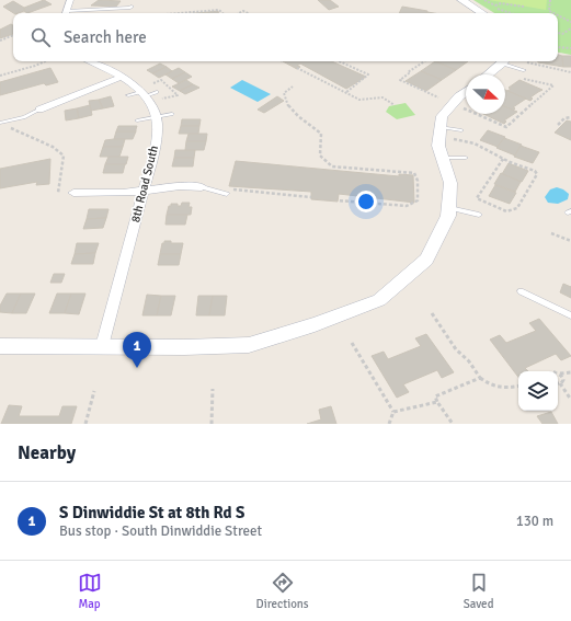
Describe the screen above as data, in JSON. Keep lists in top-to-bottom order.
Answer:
{
  "streets": {
    "street": ["8th Road South"]
  },
  "north": "right",
  "page": {
    "search": "Search here",
    "pins": "1",
    "heading": "Nearby",
    "list": [
      {
        "mark": "1",
        "name": "S Dinwiddie St at 8th Rd S",
        "note": "Bus stop · South Dinwiddie Street",
        "value": "130 m"
      }
    ],
    "nav": ["Map", "Directions", "Saved"]
  }
}
